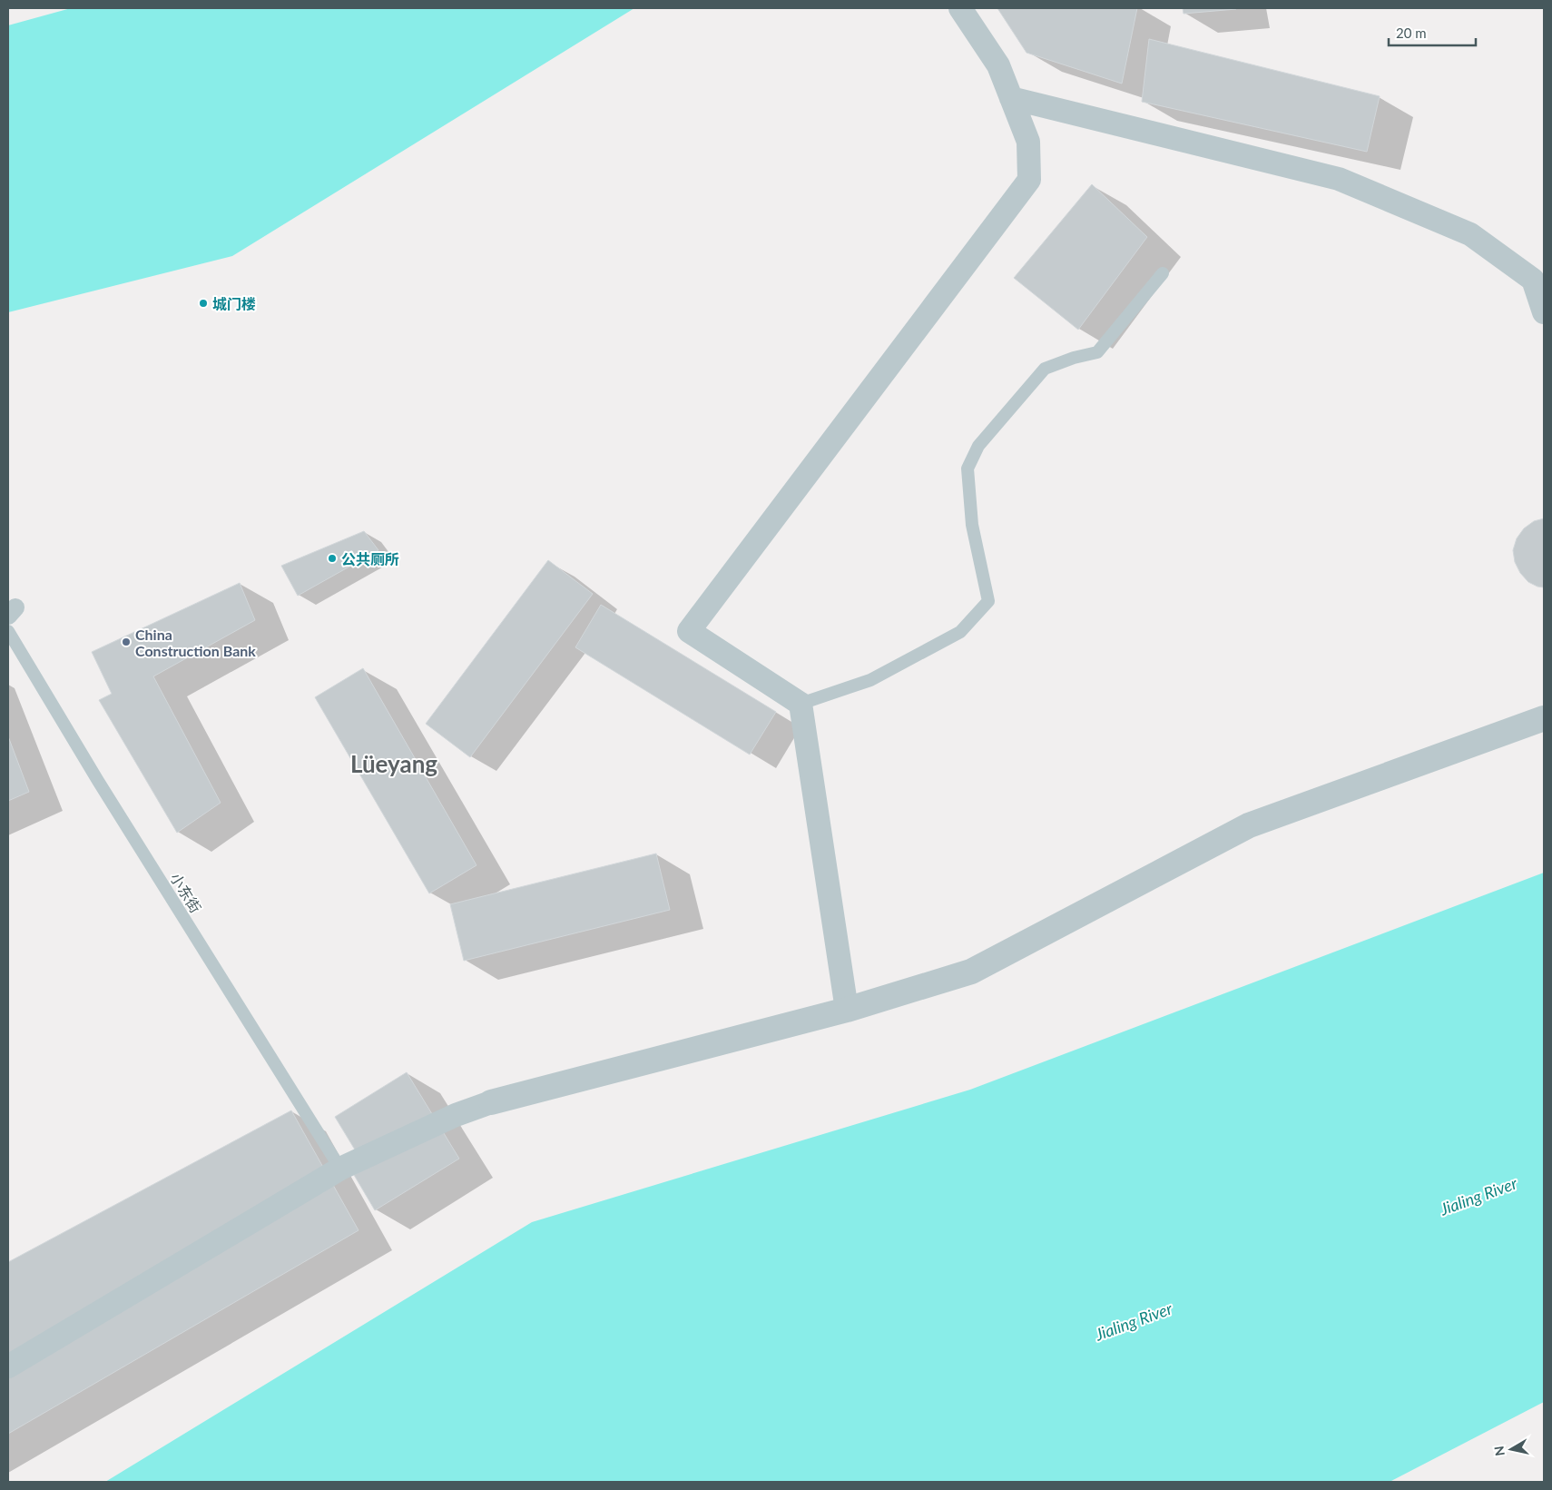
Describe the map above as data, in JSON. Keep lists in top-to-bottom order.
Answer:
{
  "streets": {
    "lane": ["小东街"]
  },
  "districts": ["Lüeyang"],
  "water": ["Jialing River"],
  "places": ["城门楼", "公共厕所", "China Construction Bank"],
  "scale_bar": "20 m",
  "north": "left"
}
